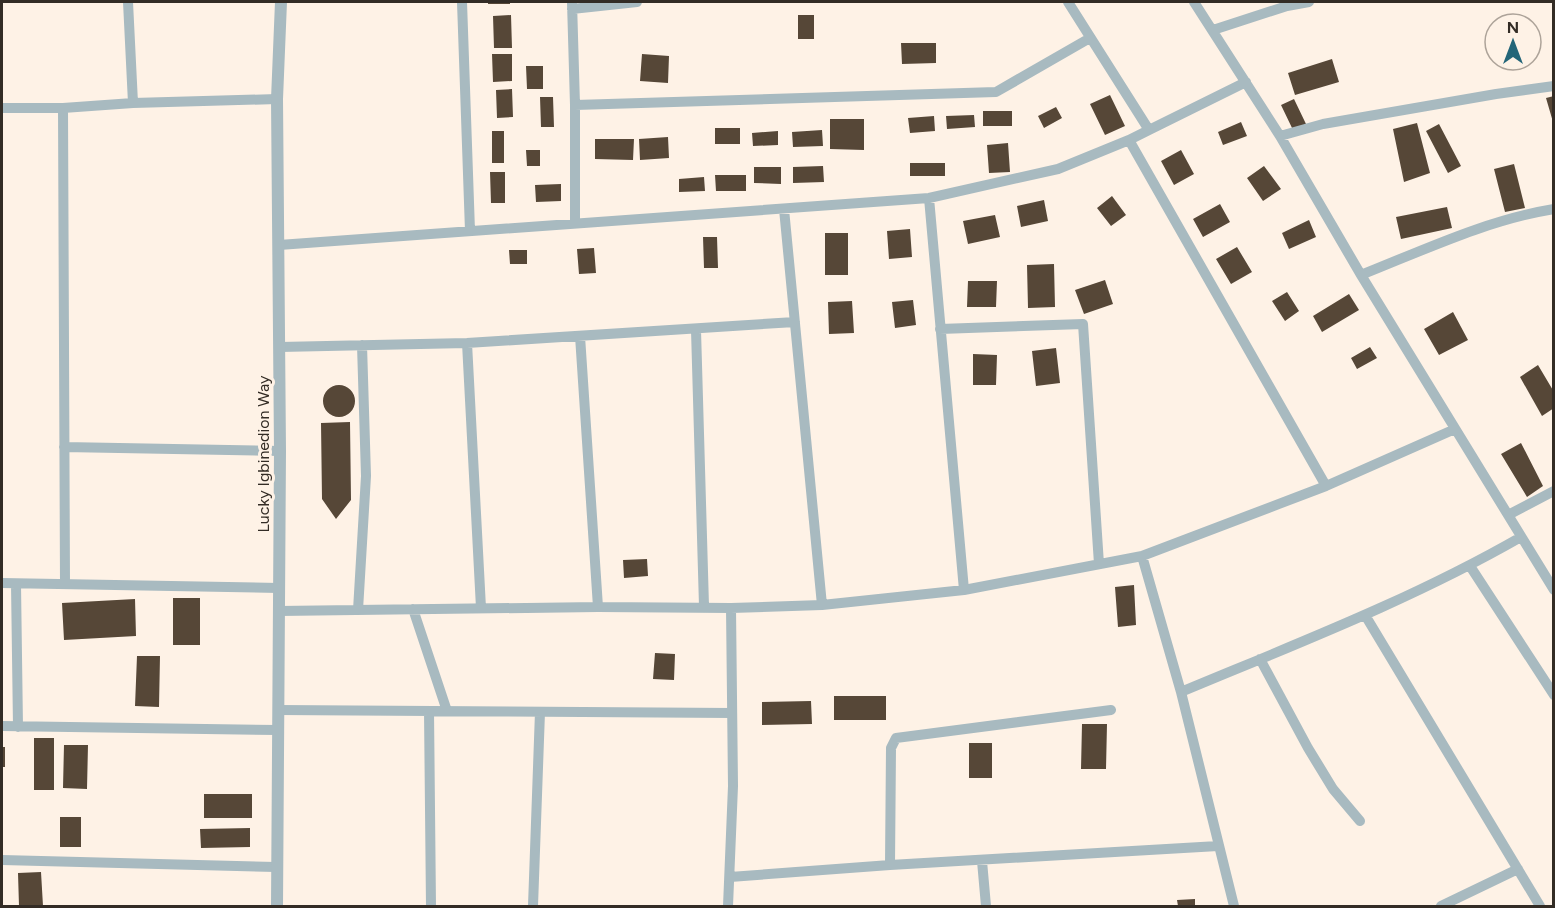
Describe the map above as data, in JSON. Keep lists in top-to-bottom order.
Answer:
{
  "streets": {
    "street": ["Lucky Igbinedion Way"]
  },
  "north": "top"
}
